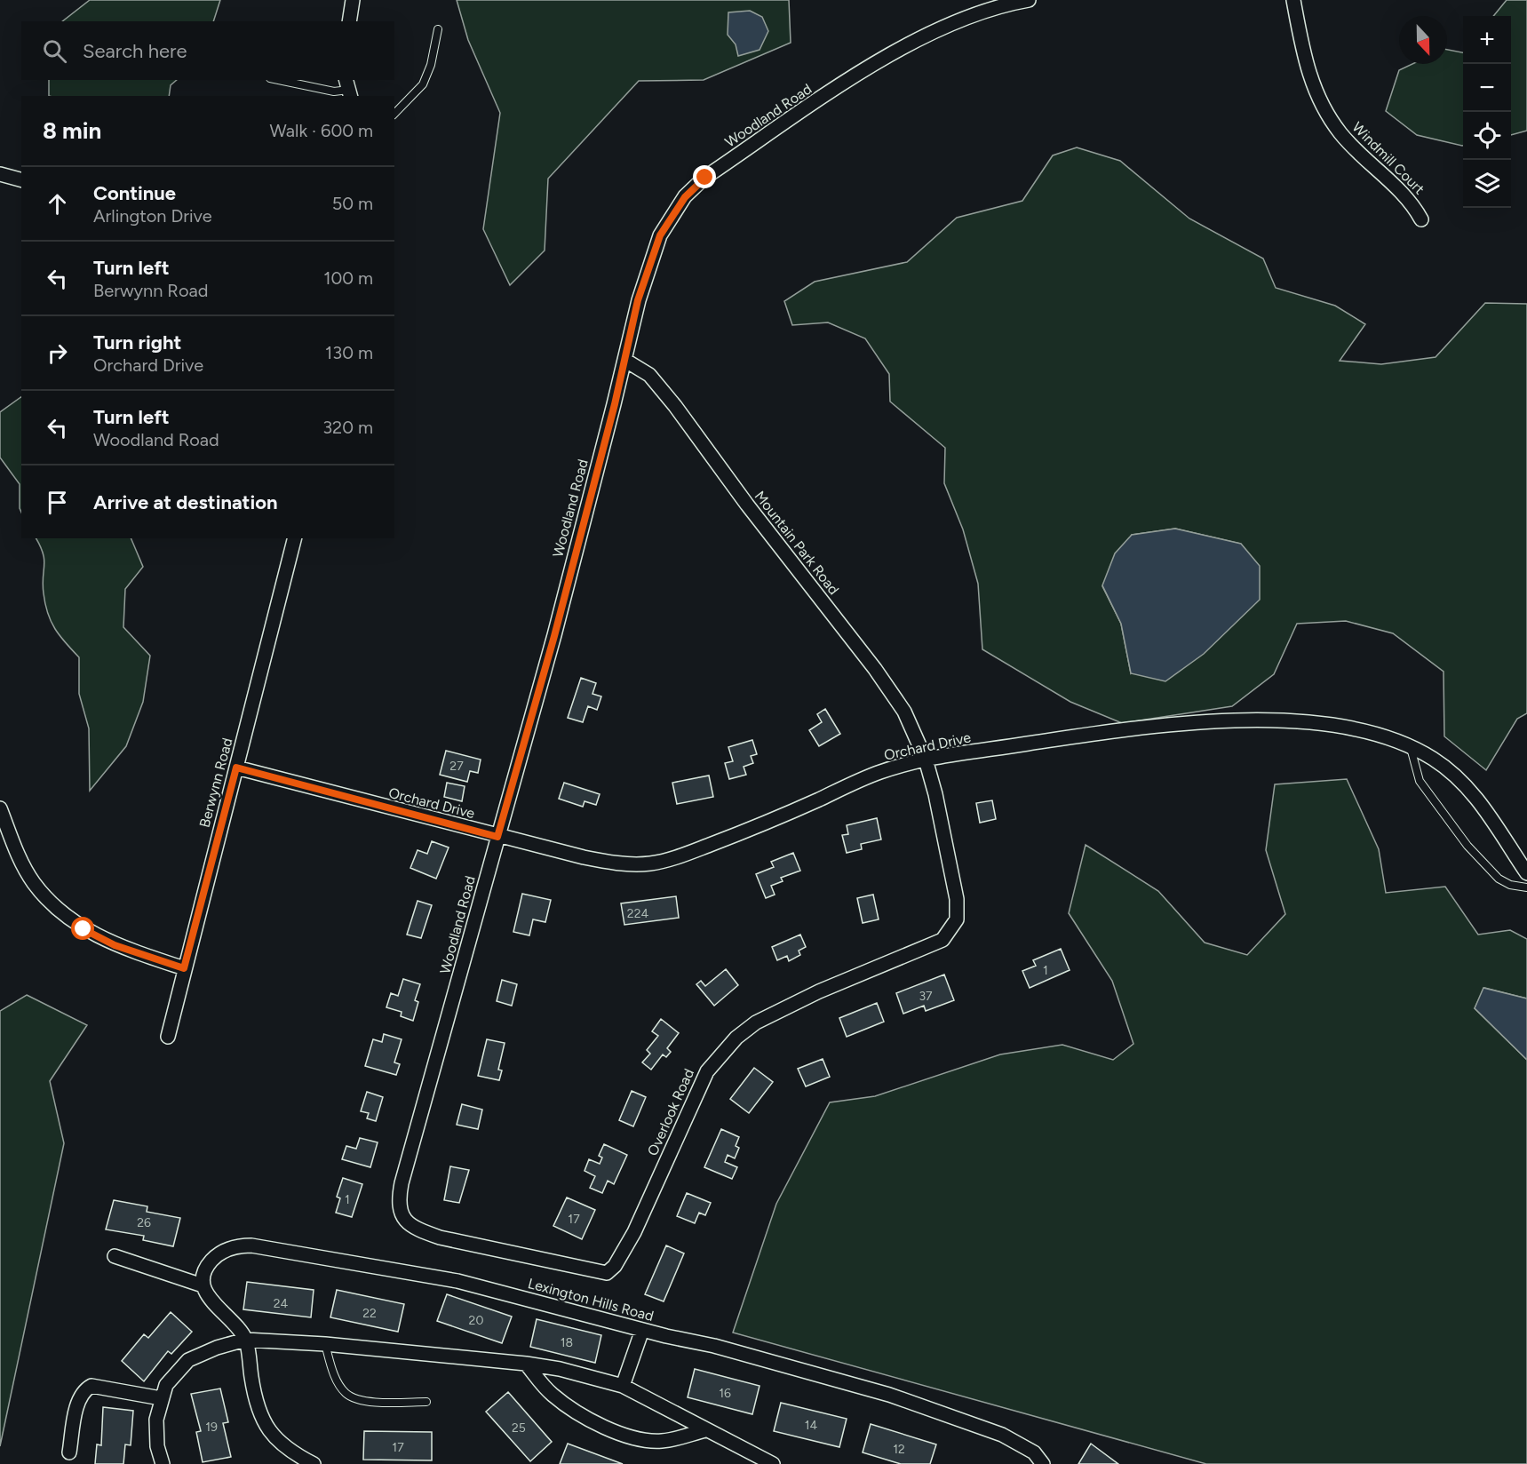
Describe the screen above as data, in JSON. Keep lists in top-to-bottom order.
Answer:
{
  "streets": {
    "street": [
      "Woodland Road",
      "Windmill Court",
      "Mountain Park Road",
      "Orchard Drive",
      "Berwynn Road",
      "Overlook Road",
      "Lexington Hills Road"
    ]
  },
  "crossings": [
    ["Woodland Road", "Mountain Park Road"],
    ["Woodland Road", "Orchard Drive"],
    ["Woodland Road", "Overlook Road"],
    ["Mountain Park Road", "Orchard Drive"],
    ["Mountain Park Road", "Overlook Road"],
    ["Orchard Drive", "Berwynn Road"],
    ["Orchard Drive", "Overlook Road"]
  ],
  "house_numbers": [
    "27",
    "224",
    "1",
    "37",
    "1",
    "17",
    "26",
    "24",
    "22",
    "20",
    "18",
    "16",
    "14",
    "19",
    "25",
    "17",
    "12"
  ],
  "north": "bottom",
  "page": {
    "map_buttons": ["+", "−"],
    "search": "Search here",
    "heading": ["8 min", "Walk · 600 m"],
    "list": [
      ["Continue", "Arlington Drive", "50 m"],
      ["Turn left", "Berwynn Road", "100 m"],
      ["Turn right", "Orchard Drive", "130 m"],
      ["Turn left", "Woodland Road", "320 m"],
      "Arrive at destination"
    ]
  }
}
